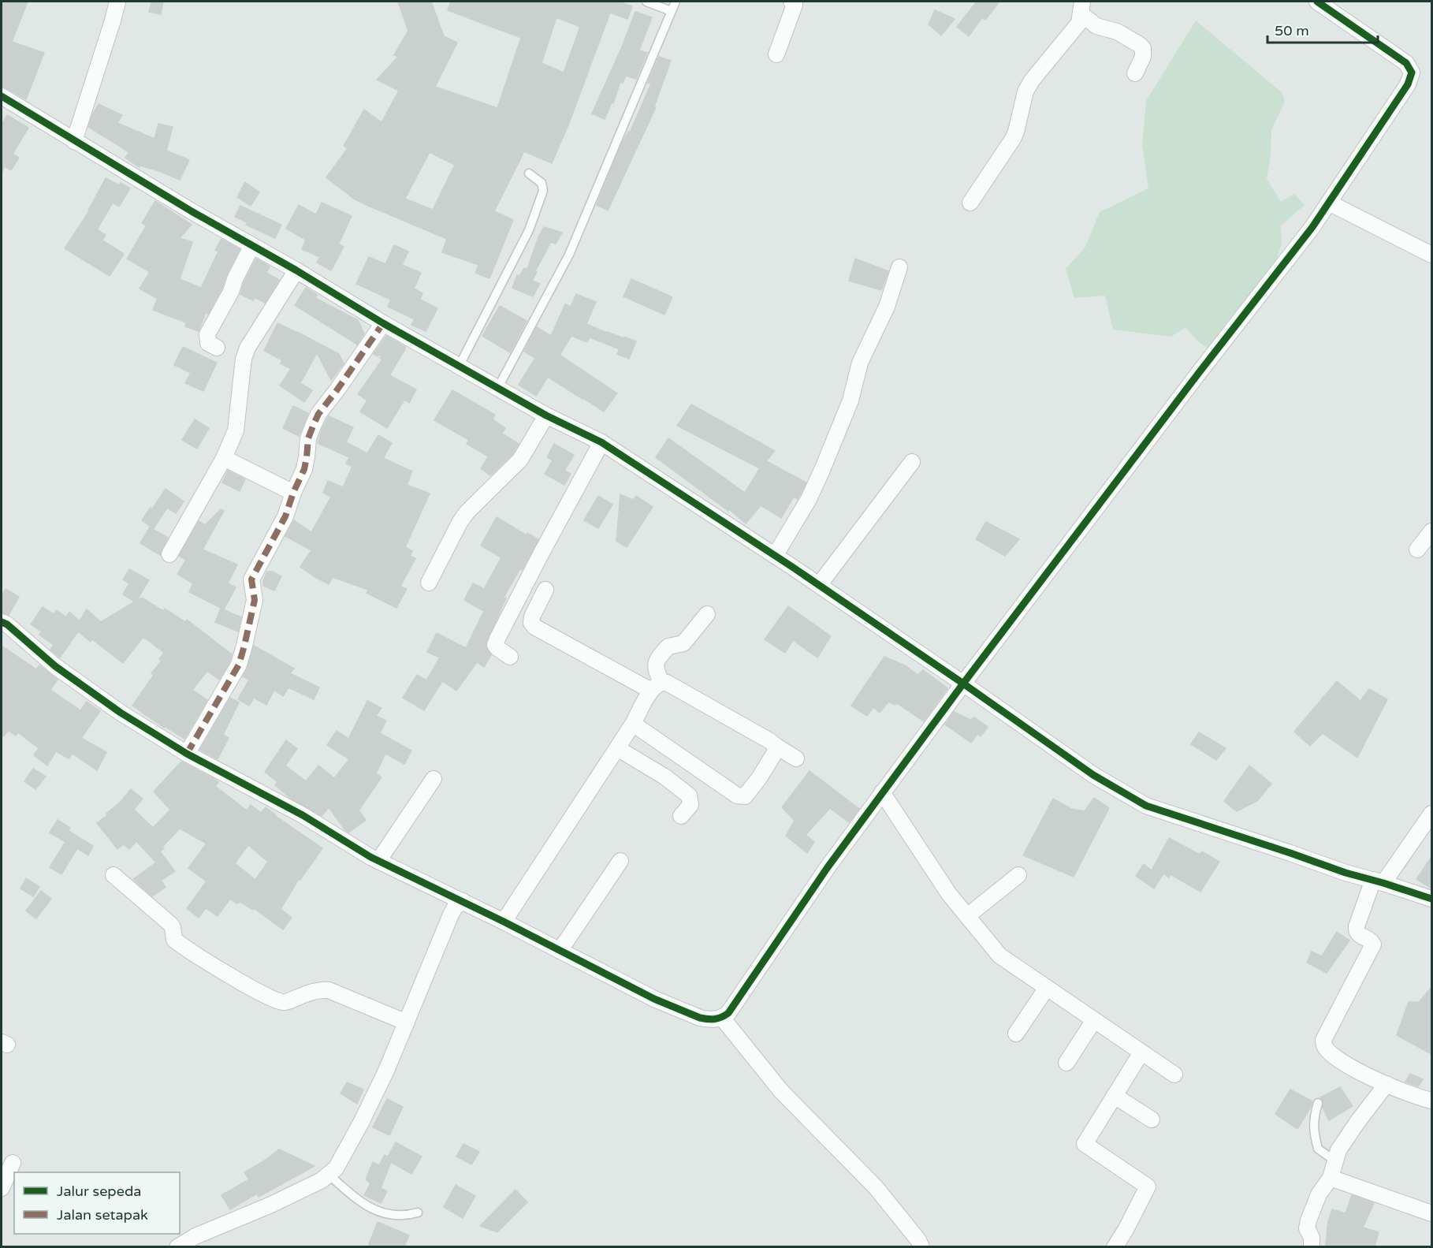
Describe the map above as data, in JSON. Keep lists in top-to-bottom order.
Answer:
{
  "legend": ["Jalur sepeda", "Jalan setapak"],
  "scale_bar": "50 m"
}
